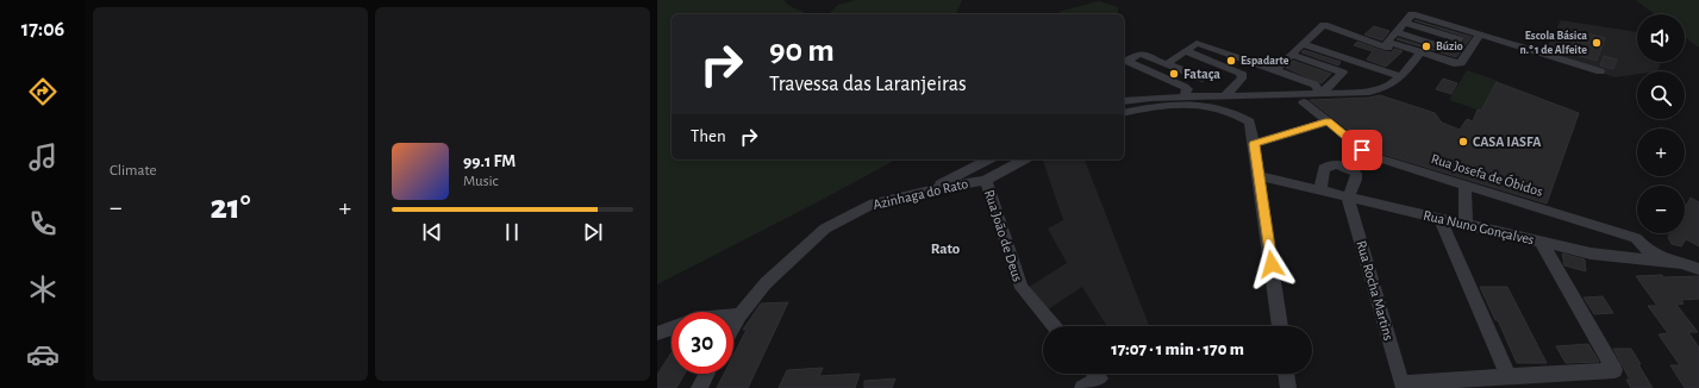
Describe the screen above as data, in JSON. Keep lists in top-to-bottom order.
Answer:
{
  "streets": {
    "street": [
      "Rua Josefa de Óbidos",
      "Azinhaga do Rato",
      "Rua Nuno Gonçalves",
      "Rua João de Deus",
      "Rua Rocha Martins"
    ]
  },
  "crossings": [
    ["Rua Josefa de Óbidos", "Rua Nuno Gonçalves"],
    ["Azinhaga do Rato", "Rua João de Deus"],
    ["Rua Nuno Gonçalves", "Rua Rocha Martins"]
  ],
  "districts": ["Rato"],
  "places": [
    "Escola Básica n.º 1 de Alfeite",
    "Búzio",
    "Espadarte",
    "Fataça",
    "CASA IASFA"
  ],
  "page": {
    "tabs": "17:06",
    "tile": "Climate",
    "map_buttons": ["+", "−"],
    "turn": ["90 m", "Travessa das Laranjeiras"],
    "then": "Then",
    "song": ["99.1 FM", "Music"],
    "heat": ["−", "21°", "+"],
    "limit": "30",
    "trip": "17:07 · 1 min · 170 m"
  }
}
